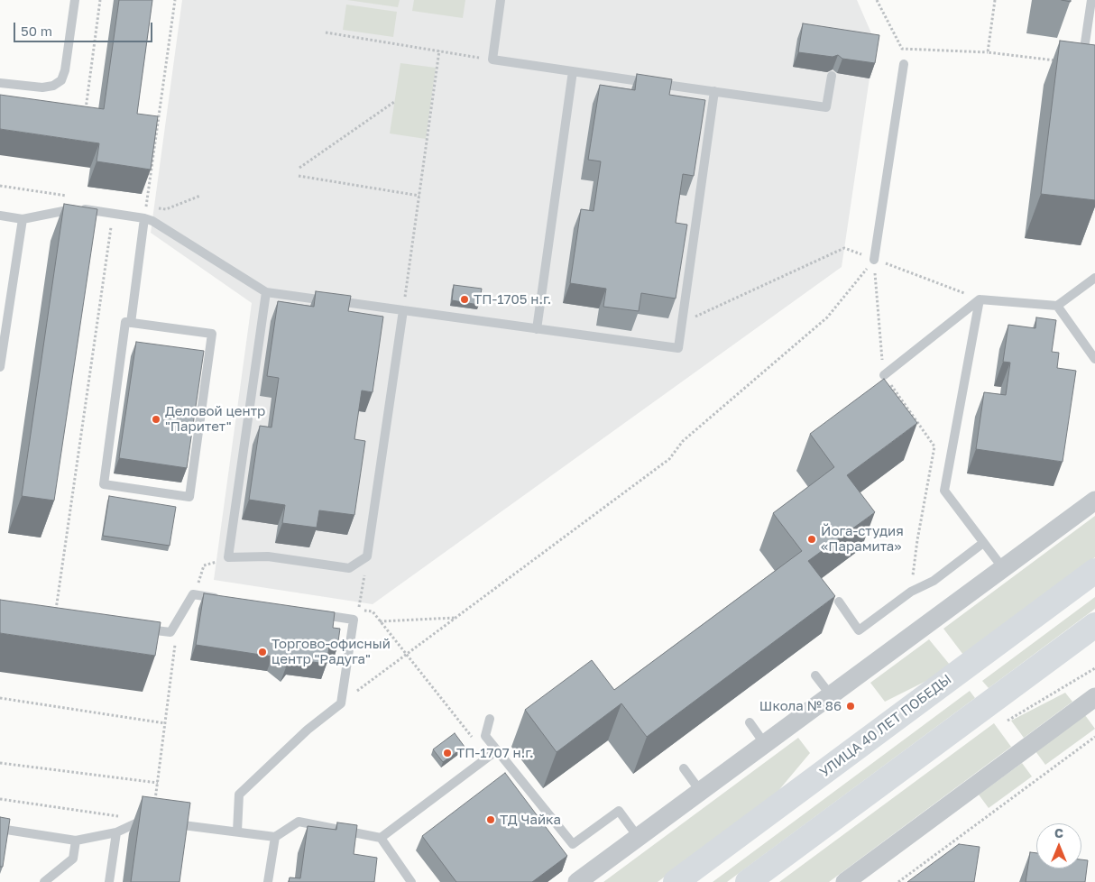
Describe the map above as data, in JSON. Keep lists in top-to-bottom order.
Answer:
{
  "streets": {
    "main road": ["УЛИЦА 40 ЛЕТ ПОБЕДЫ"]
  },
  "places": [
    "ТП-1705 н.г.",
    "Деловой центр \"Паритет\"",
    "Йога-студия «Парамита»",
    "Торгово-офисный центр \"Радуга\"",
    "Школа № 86",
    "ТП-1707 н.г.",
    "ТД Чайка"
  ],
  "scale_bar": "50 m",
  "north": "top"
}
